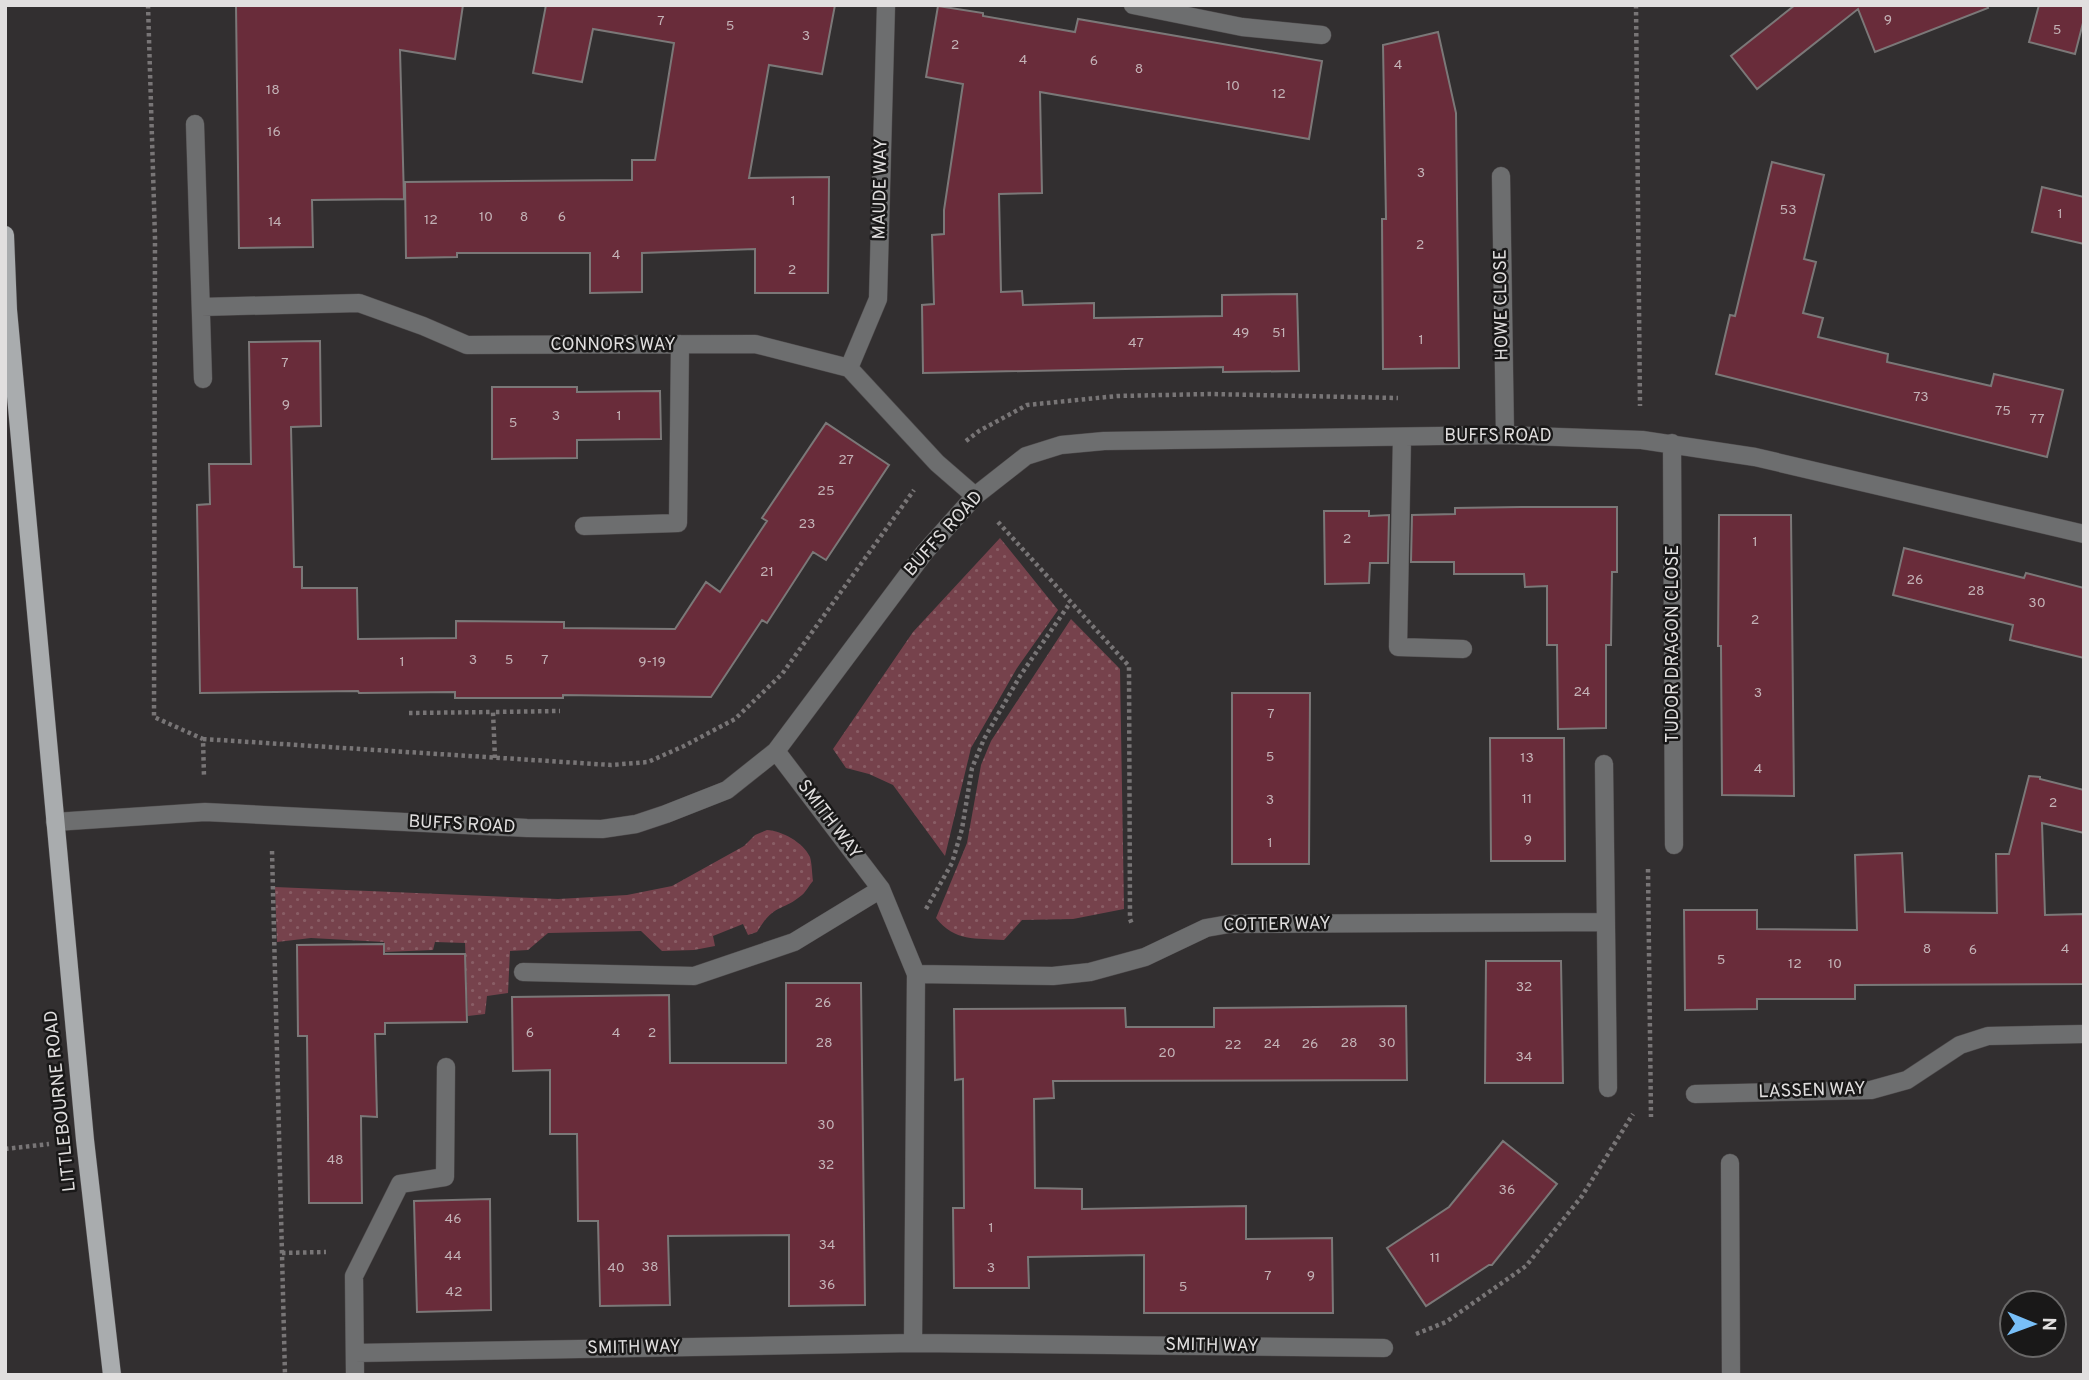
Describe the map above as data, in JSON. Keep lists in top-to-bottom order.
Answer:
{
  "streets": {
    "main road": ["LITTLEBOURNE ROAD"],
    "street": [
      "MAUDE WAY",
      "HOWE CLOSE",
      "CONNORS WAY",
      "BUFFS ROAD",
      "TUDOR DRAGON CLOSE",
      "SMITH WAY",
      "COTTER WAY",
      "LASSEN WAY"
    ]
  },
  "crossings": [
    ["MAUDE WAY", "CONNORS WAY"],
    ["HOWE CLOSE", "BUFFS ROAD"],
    ["BUFFS ROAD", "TUDOR DRAGON CLOSE"],
    ["BUFFS ROAD", "SMITH WAY"],
    ["BUFFS ROAD", "LITTLEBOURNE ROAD"],
    ["SMITH WAY", "COTTER WAY"]
  ],
  "house_numbers": [
    "9",
    "7",
    "5",
    "5",
    "3",
    "2",
    "4",
    "6",
    "4",
    "8",
    "10",
    "18",
    "12",
    "16",
    "3",
    "1",
    "53",
    "1",
    "10",
    "8",
    "6",
    "12",
    "14",
    "2",
    "4",
    "2",
    "49",
    "51",
    "1",
    "47",
    "7",
    "73",
    "9",
    "75",
    "3",
    "1",
    "77",
    "5",
    "27",
    "25",
    "23",
    "2",
    "1",
    "21",
    "26",
    "28",
    "30",
    "2",
    "3",
    "5",
    "7",
    "1",
    "9-19",
    "24",
    "3",
    "7",
    "5",
    "13",
    "4",
    "11",
    "3",
    "2",
    "9",
    "1",
    "8",
    "4",
    "6",
    "5",
    "12",
    "10",
    "32",
    "26",
    "6",
    "4",
    "2",
    "28",
    "28",
    "30",
    "24",
    "26",
    "22",
    "20",
    "34",
    "30",
    "48",
    "32",
    "36",
    "46",
    "1",
    "34",
    "44",
    "11",
    "38",
    "40",
    "3",
    "7",
    "9",
    "36",
    "5",
    "42"
  ],
  "north": "right"
}
